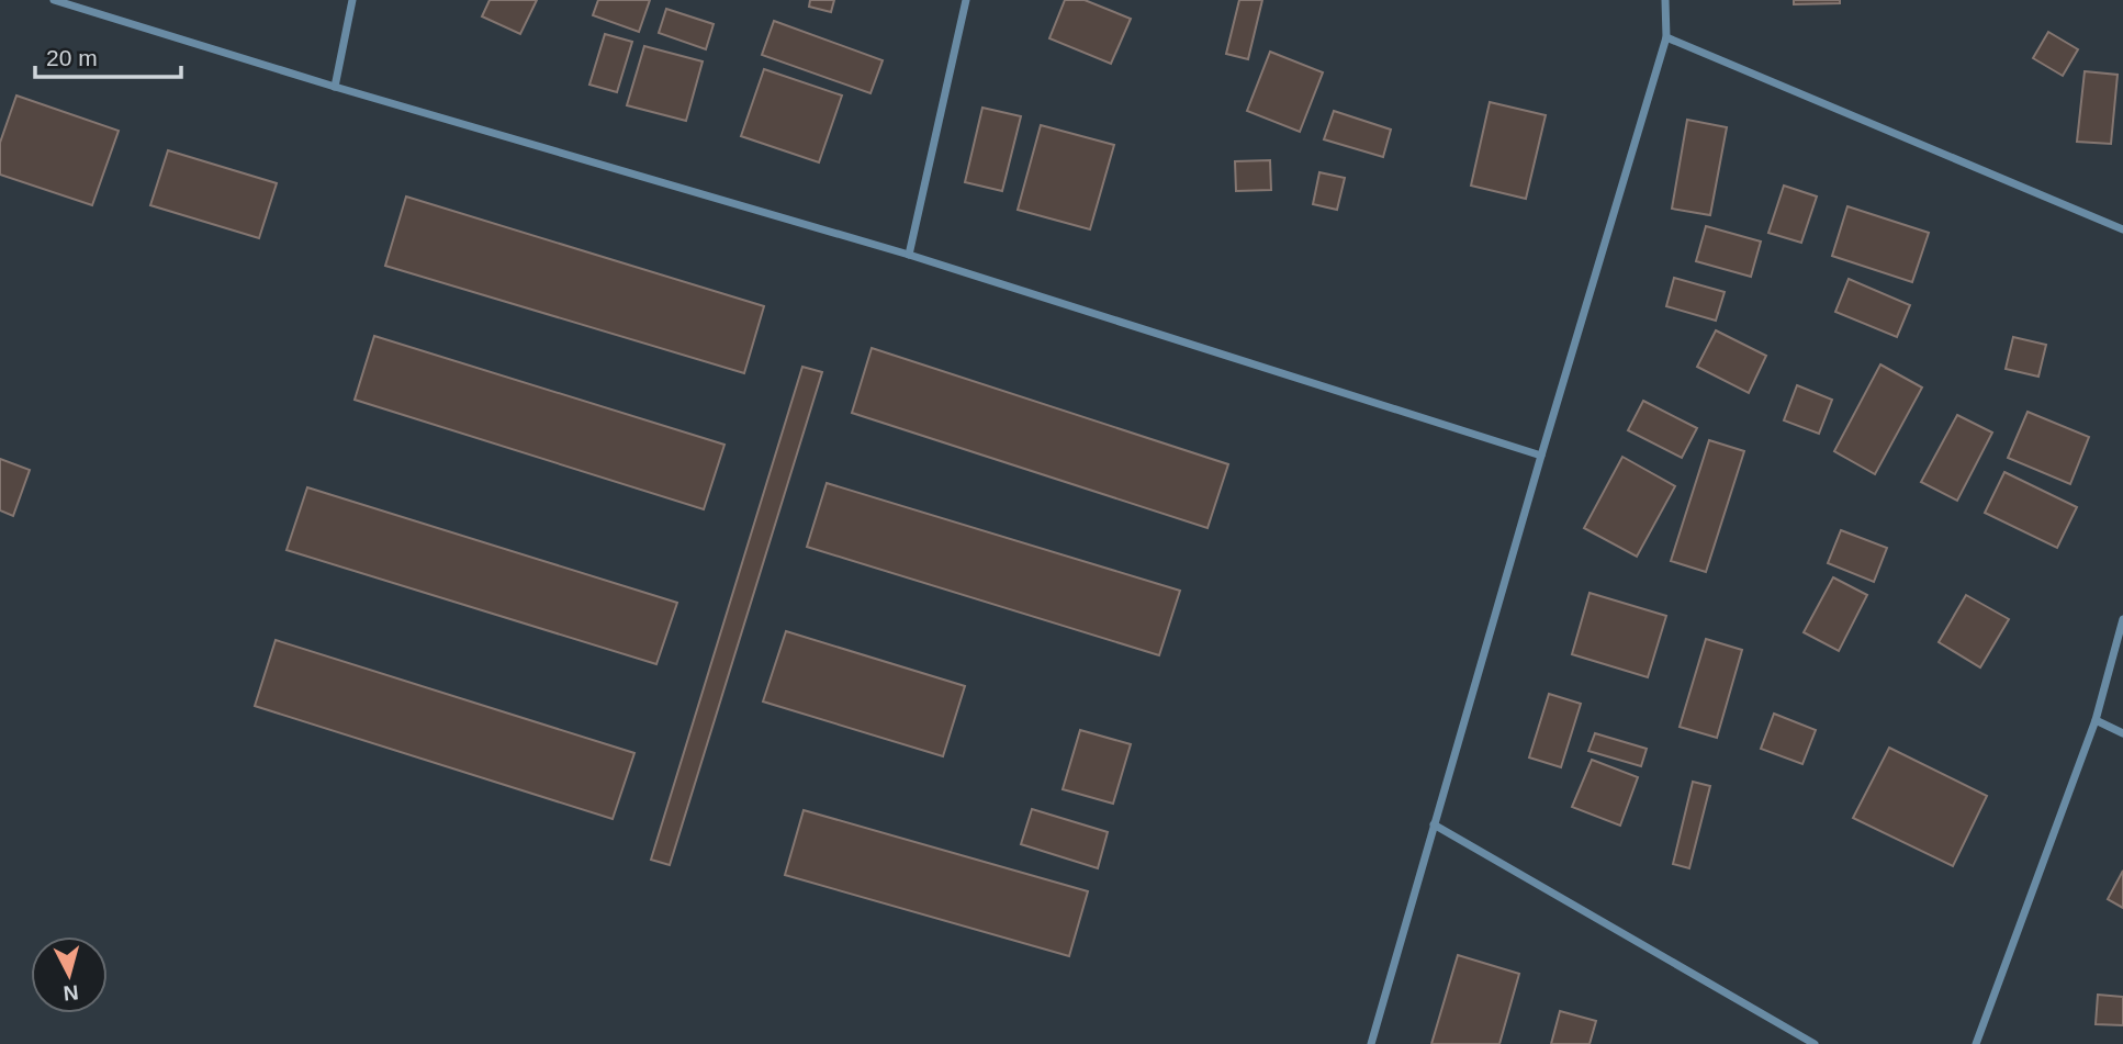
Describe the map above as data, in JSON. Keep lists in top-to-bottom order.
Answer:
{
  "scale_bar": "20 m",
  "north": "bottom"
}
